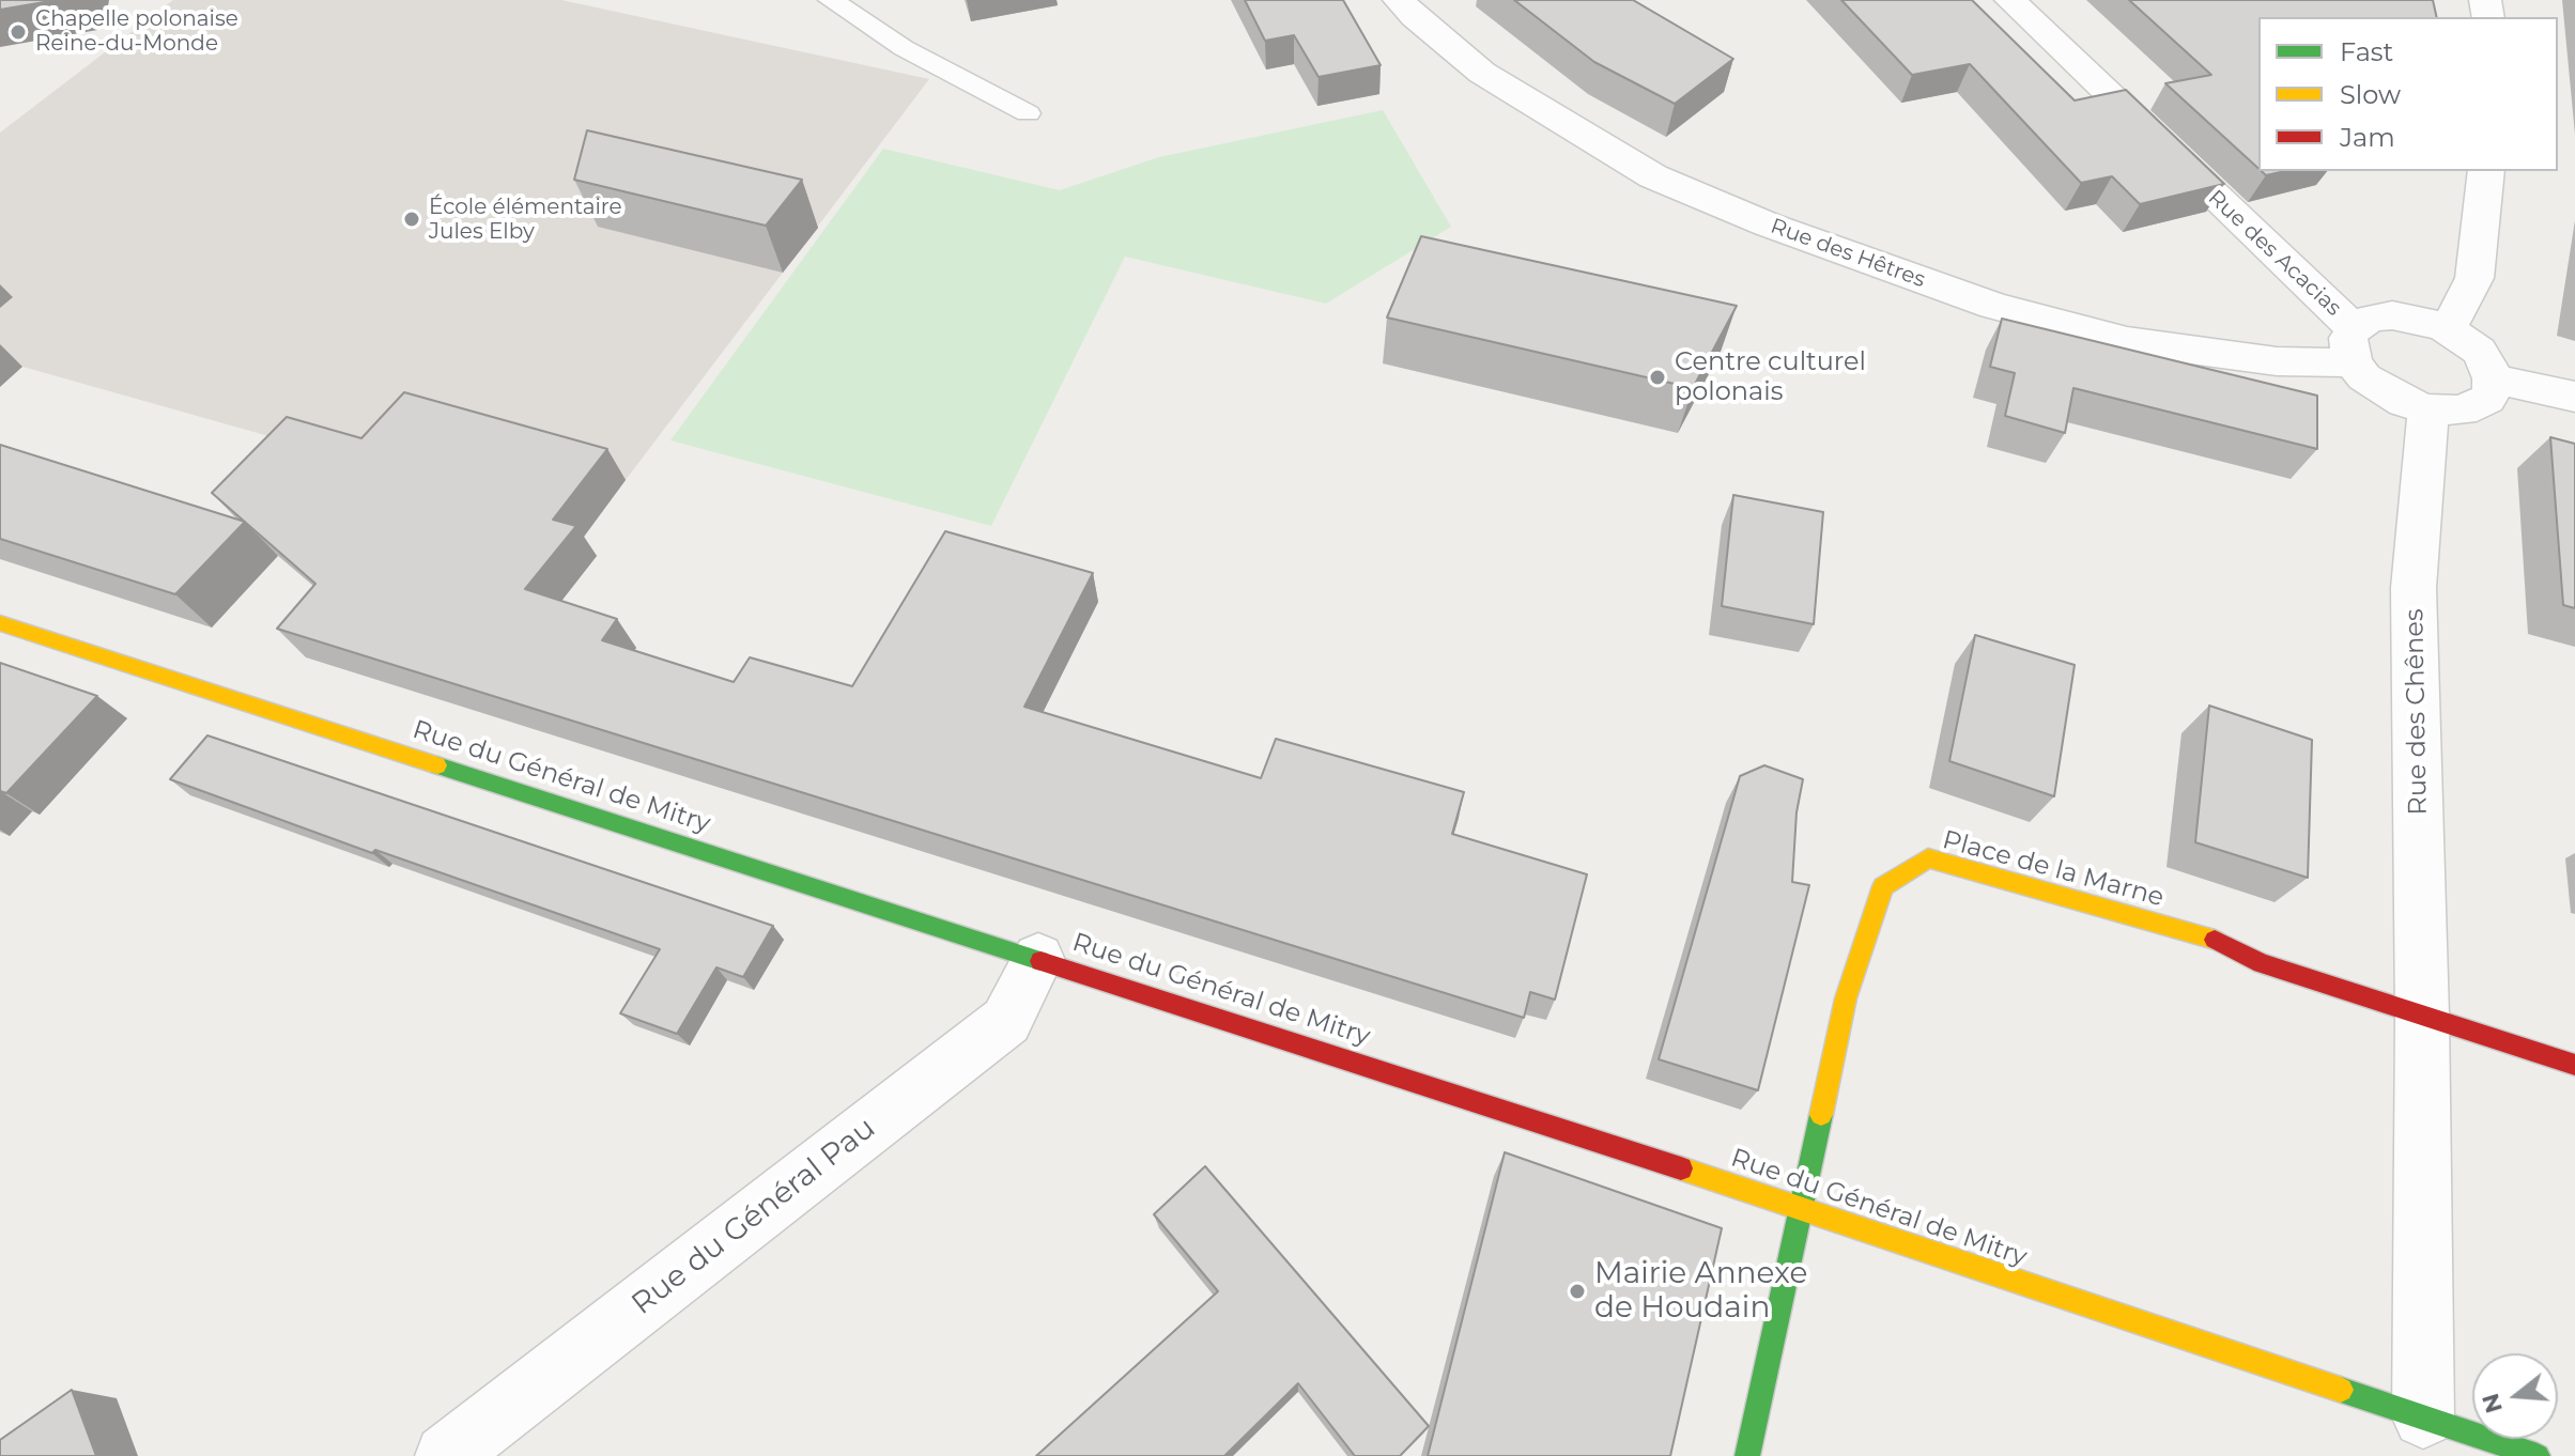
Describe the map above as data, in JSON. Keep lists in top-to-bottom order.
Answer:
{
  "streets": {
    "street": [
      "Rue des Hêtres",
      "Rue des Acacias",
      "Rue des Chênes",
      "Rue du Général de Mitry",
      "Place de la Marne",
      "Rue du Général Pau"
    ]
  },
  "crossings": [
    ["Rue des Hêtres", "Rue des Acacias"],
    ["Rue des Hêtres", "Rue des Chênes"],
    ["Rue des Acacias", "Rue des Chênes"],
    ["Rue des Chênes", "Rue du Général de Mitry"],
    ["Rue des Chênes", "Place de la Marne"],
    ["Rue du Général de Mitry", "Place de la Marne"],
    ["Rue du Général de Mitry", "Rue du Général Pau"]
  ],
  "places": [
    "Chapelle polonaise Reine-du-Monde",
    "École élémentaire Jules Elby",
    "Centre culturel polonais",
    "Mairie Annexe de Houdain"
  ],
  "legend": ["Fast", "Slow", "Jam"],
  "north": "left"
}
